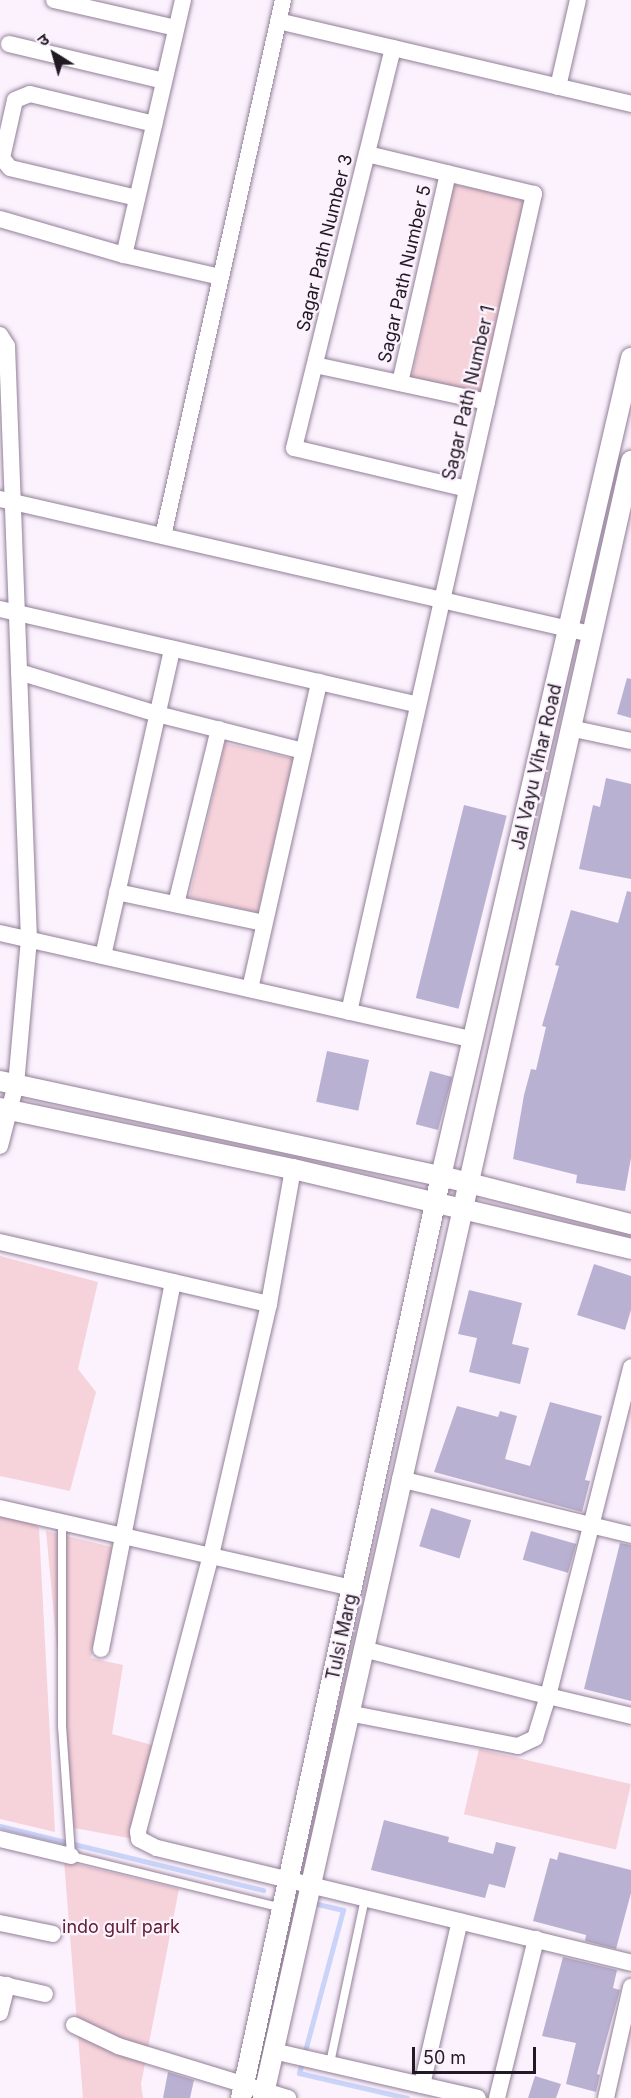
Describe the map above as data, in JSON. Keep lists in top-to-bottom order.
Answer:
{
  "streets": {
    "street": [
      "Sagar Path Number 3",
      "Sagar Path Number 5",
      "Sagar Path Number 1",
      "Jal Vayu Vihar Road",
      "Tulsi Marg"
    ]
  },
  "crossings": [
    ["Sagar Path Number 3", "Sagar Path Number 1"],
    ["Sagar Path Number 5", "Sagar Path Number 1"],
    ["Jal Vayu Vihar Road", "Tulsi Marg"]
  ],
  "parks": ["indo gulf park"],
  "scale_bar": "50 m",
  "north": "top left"
}
